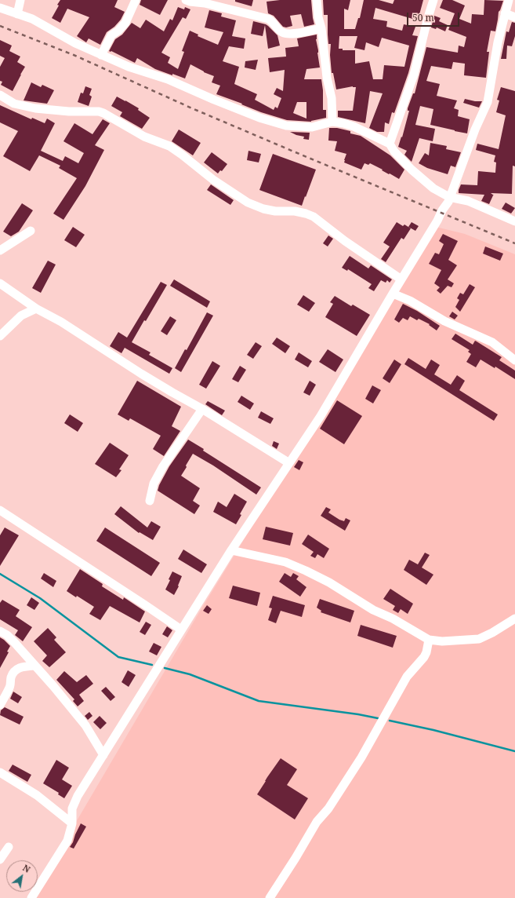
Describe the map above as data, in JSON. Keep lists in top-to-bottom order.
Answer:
{
  "scale_bar": "50 m",
  "north": "top right"
}
